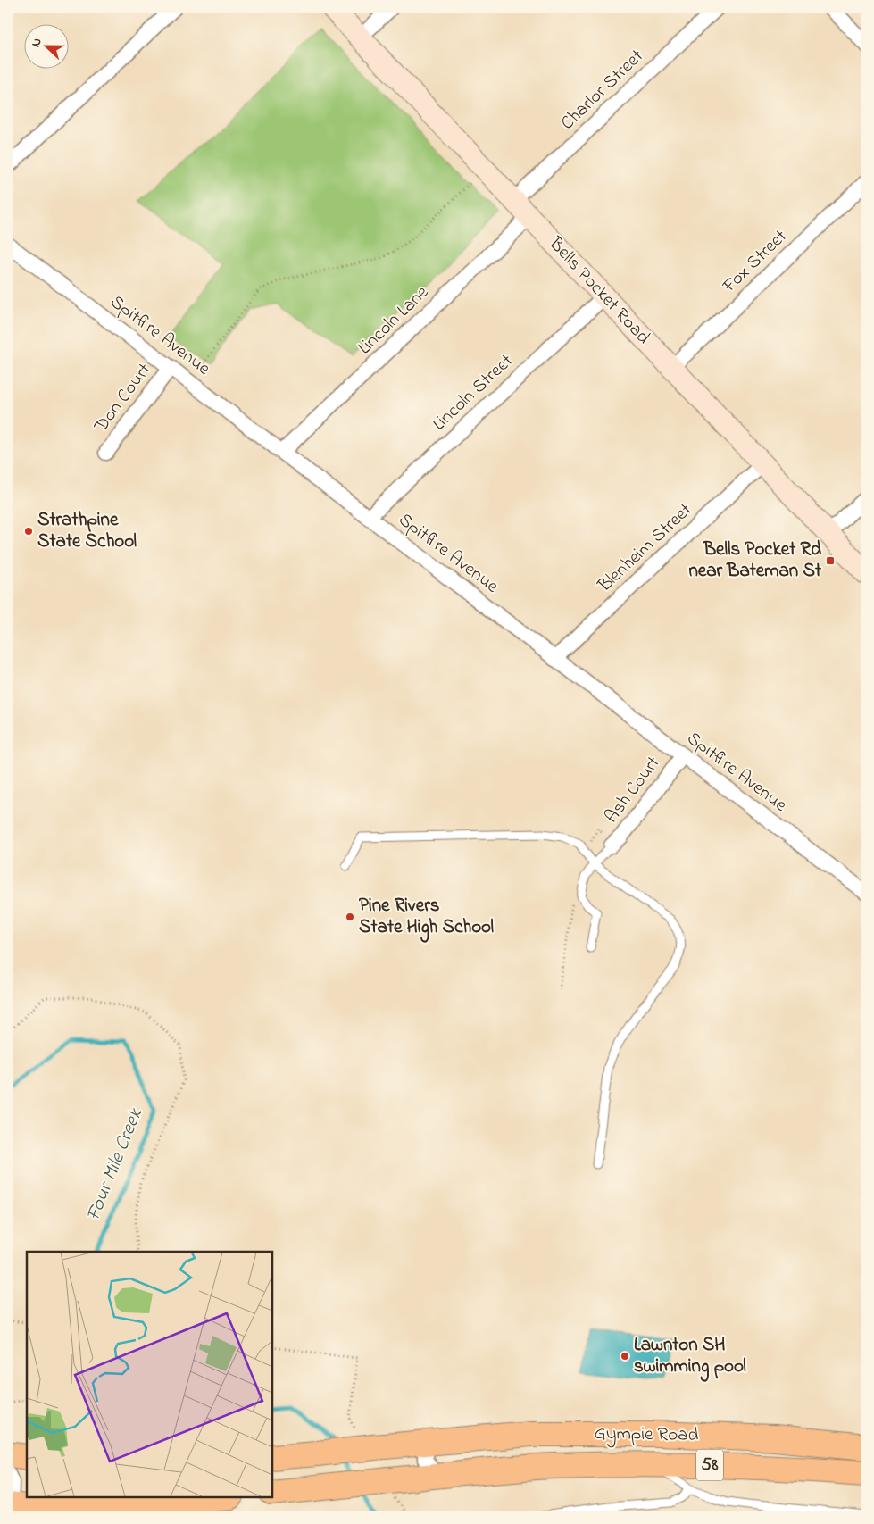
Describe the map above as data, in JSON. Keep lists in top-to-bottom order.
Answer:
{
  "streets": {
    "highway": ["Gympie Road", "58"],
    "main road": ["Bells Pocket Road"],
    "street": [
      "Charlor Street",
      "Fox Street",
      "Lincoln Lane",
      "Spitfire Avenue",
      "Lincoln Street",
      "Don Court",
      "Blenheim Street",
      "Ash Court"
    ]
  },
  "crossings": [
    ["Charlor Street", "Bells Pocket Road"],
    ["Fox Street", "Bells Pocket Road"],
    ["Bells Pocket Road", "Lincoln Lane"],
    ["Bells Pocket Road", "Lincoln Street"],
    ["Bells Pocket Road", "Blenheim Street"],
    ["Lincoln Lane", "Spitfire Avenue"],
    ["Spitfire Avenue", "Lincoln Street"],
    ["Spitfire Avenue", "Don Court"],
    ["Spitfire Avenue", "Blenheim Street"],
    ["Spitfire Avenue", "Ash Court"]
  ],
  "water": ["Four Mile Creek"],
  "places": {
    "other": ["Strathpine State School", "Pine Rivers State High School", "Lawnton SH swimming pool"],
    "transit": ["Bells Pocket Rd near Bateman St"]
  },
  "north": "left"
}
